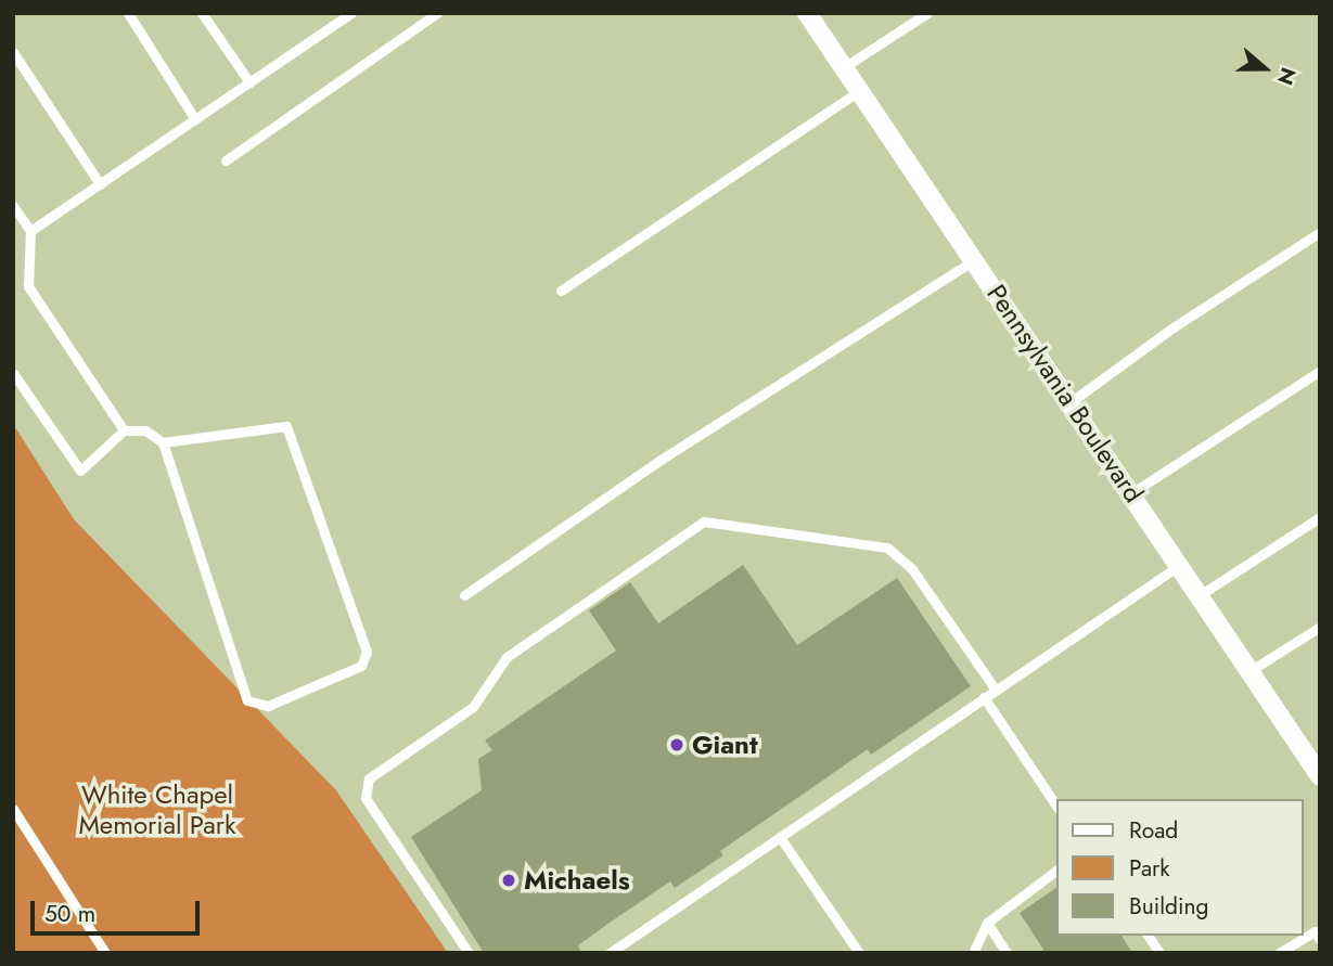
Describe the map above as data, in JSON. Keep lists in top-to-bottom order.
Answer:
{
  "streets": {
    "street": ["Pennsylvania Boulevard"]
  },
  "parks": ["White Chapel Memorial Park"],
  "places": ["Giant", "Michaels"],
  "legend": ["Road", "Park", "Building"],
  "scale_bar": "50 m",
  "north": "right"
}
